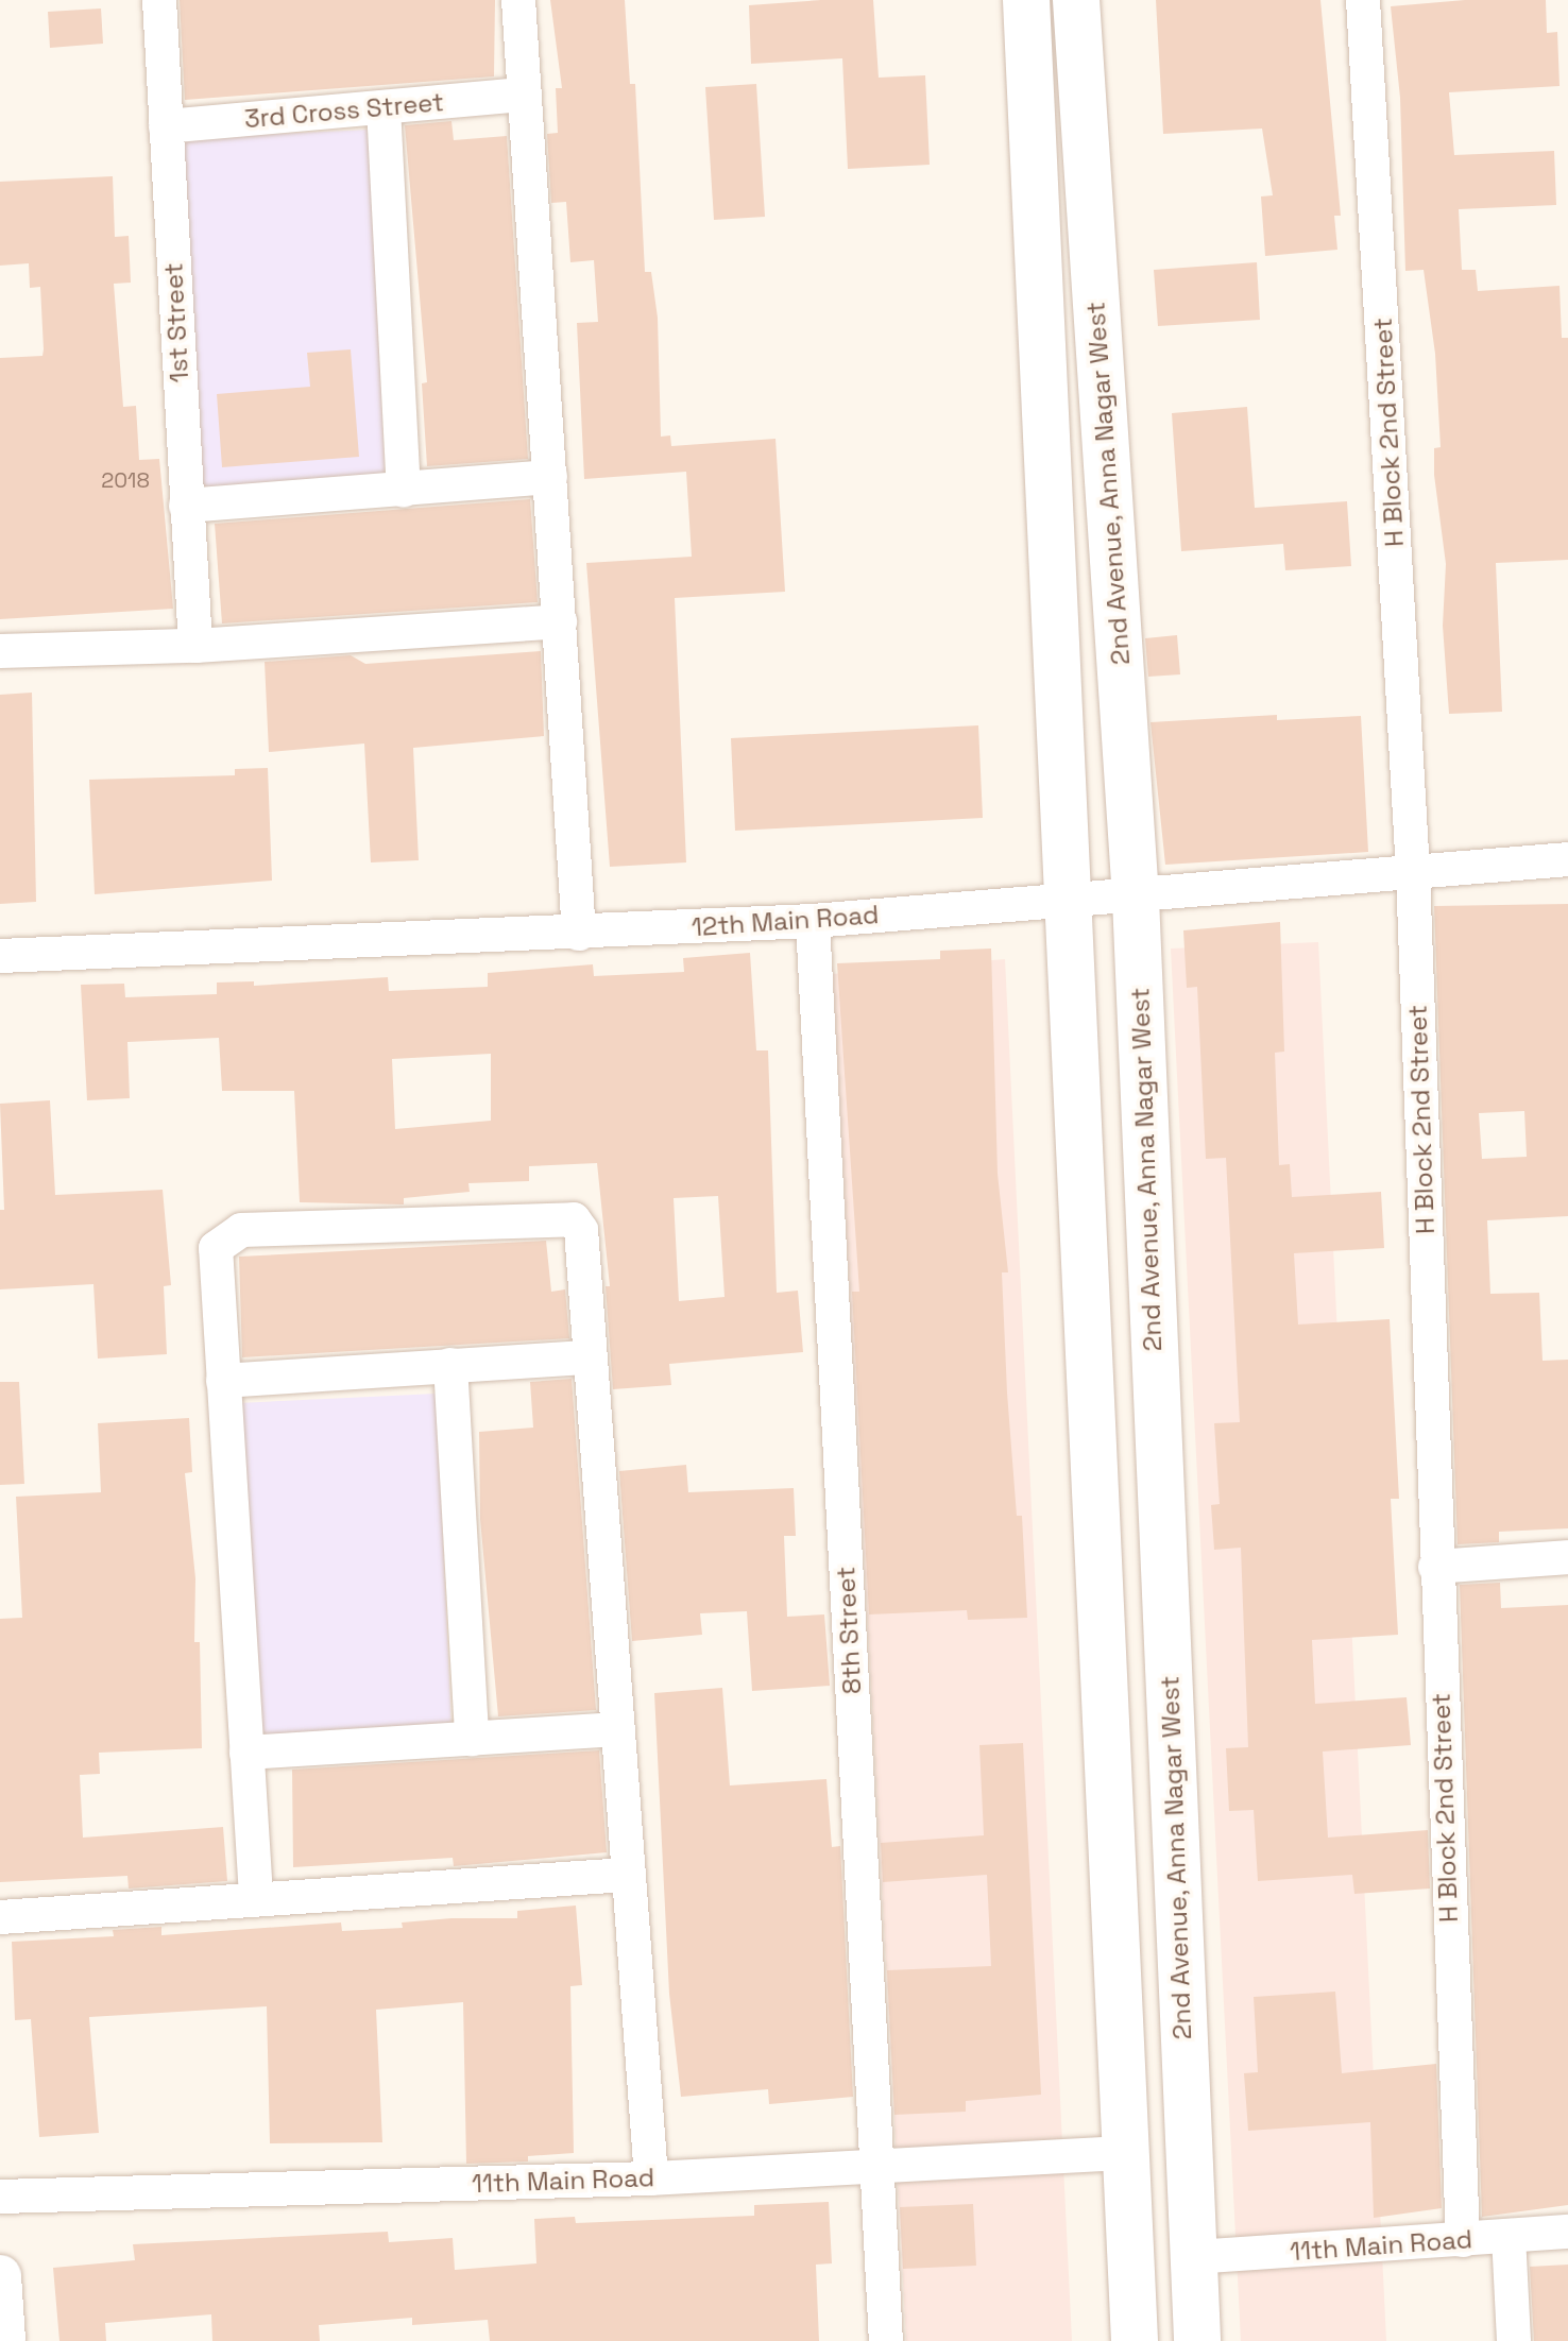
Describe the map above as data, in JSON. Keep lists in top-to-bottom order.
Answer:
{
  "streets": {
    "main road": ["2nd Avenue, Anna Nagar West"],
    "street": [
      "3rd Cross Street",
      "1st Street",
      "H Block 2nd Street",
      "12th Main Road",
      "8th Street",
      "11th Main Road"
    ]
  },
  "crossings": [
    ["3rd Cross Street", "1st Street"],
    ["H Block 2nd Street", "12th Main Road"],
    ["H Block 2nd Street", "11th Main Road"],
    ["2nd Avenue, Anna Nagar West", "12th Main Road"],
    ["2nd Avenue, Anna Nagar West", "11th Main Road"],
    ["12th Main Road", "8th Street"],
    ["8th Street", "11th Main Road"]
  ],
  "house_numbers": ["2018"]
}
